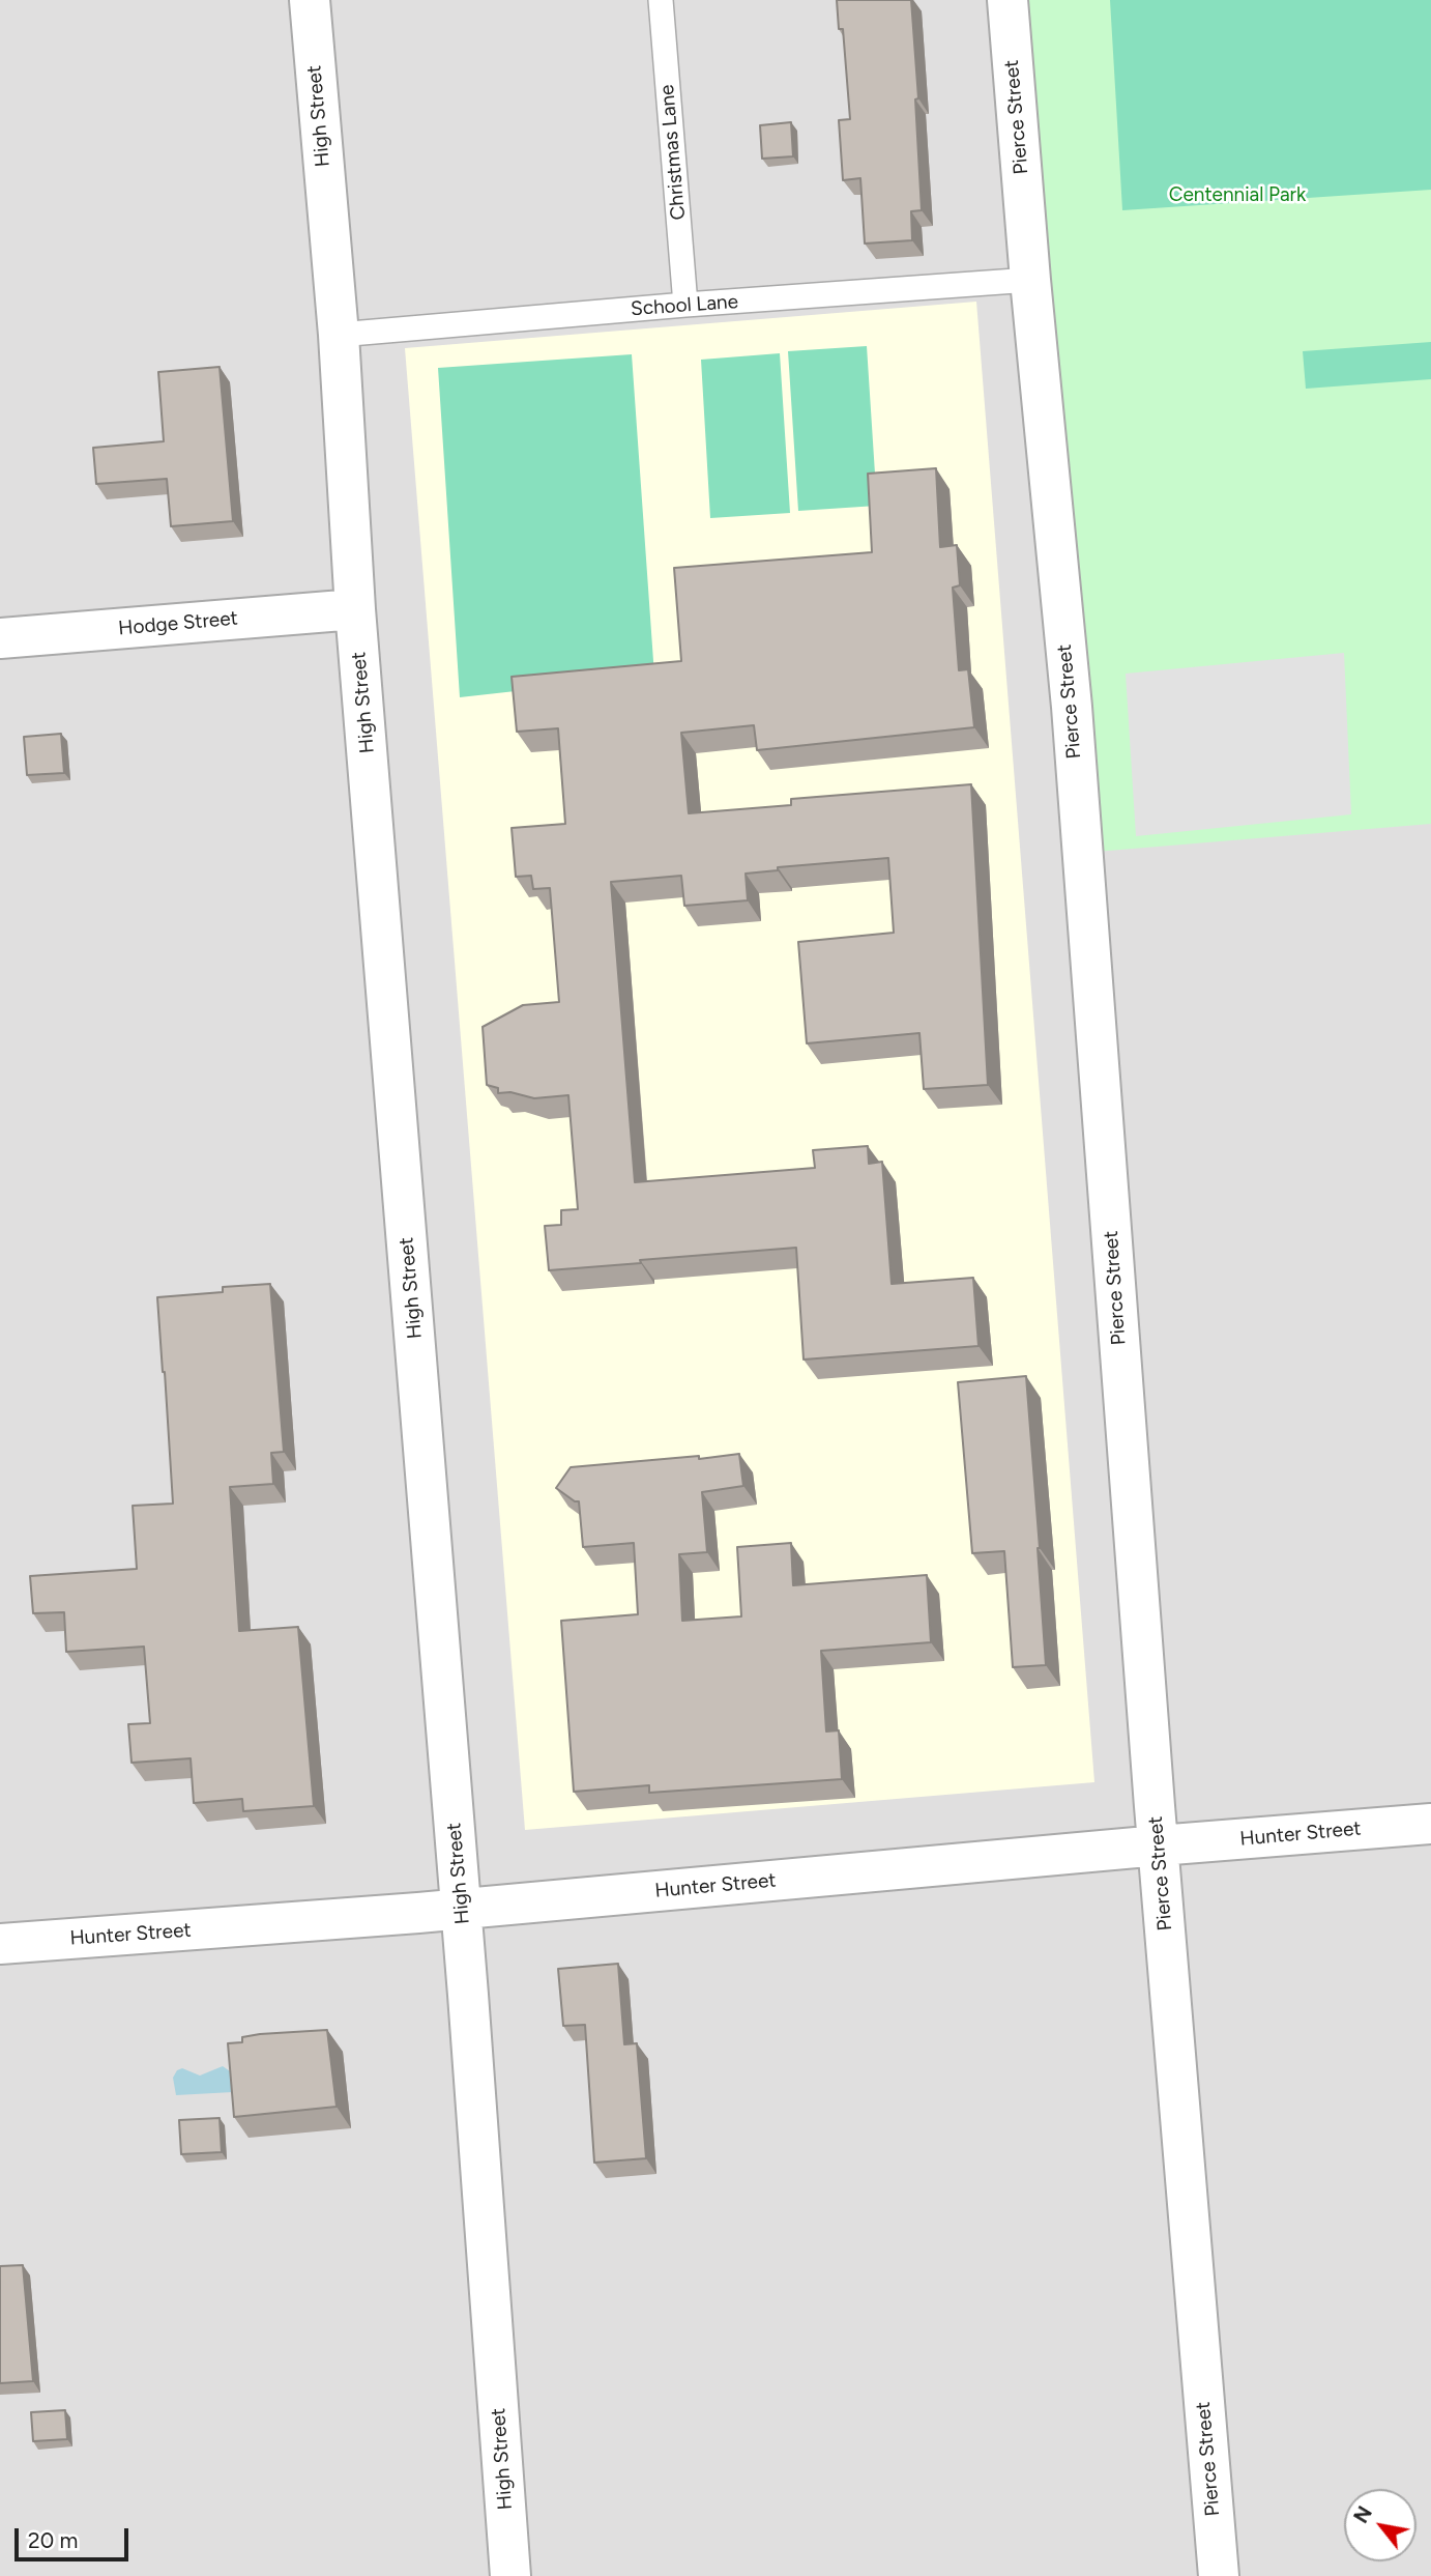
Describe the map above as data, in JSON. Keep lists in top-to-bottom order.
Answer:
{
  "streets": {
    "street": [
      "High Street",
      "Pierce Street",
      "Hodge Street",
      "Hunter Street"
    ],
    "lane": ["Christmas Lane", "School Lane"]
  },
  "crossings": [
    ["High Street", "School Lane"],
    ["High Street", "Hodge Street"],
    ["High Street", "Hunter Street"],
    ["Pierce Street", "School Lane"],
    ["Pierce Street", "Hunter Street"],
    ["Christmas Lane", "School Lane"]
  ],
  "parks": ["Centennial Park"],
  "scale_bar": "20 m",
  "north": "top left"
}
